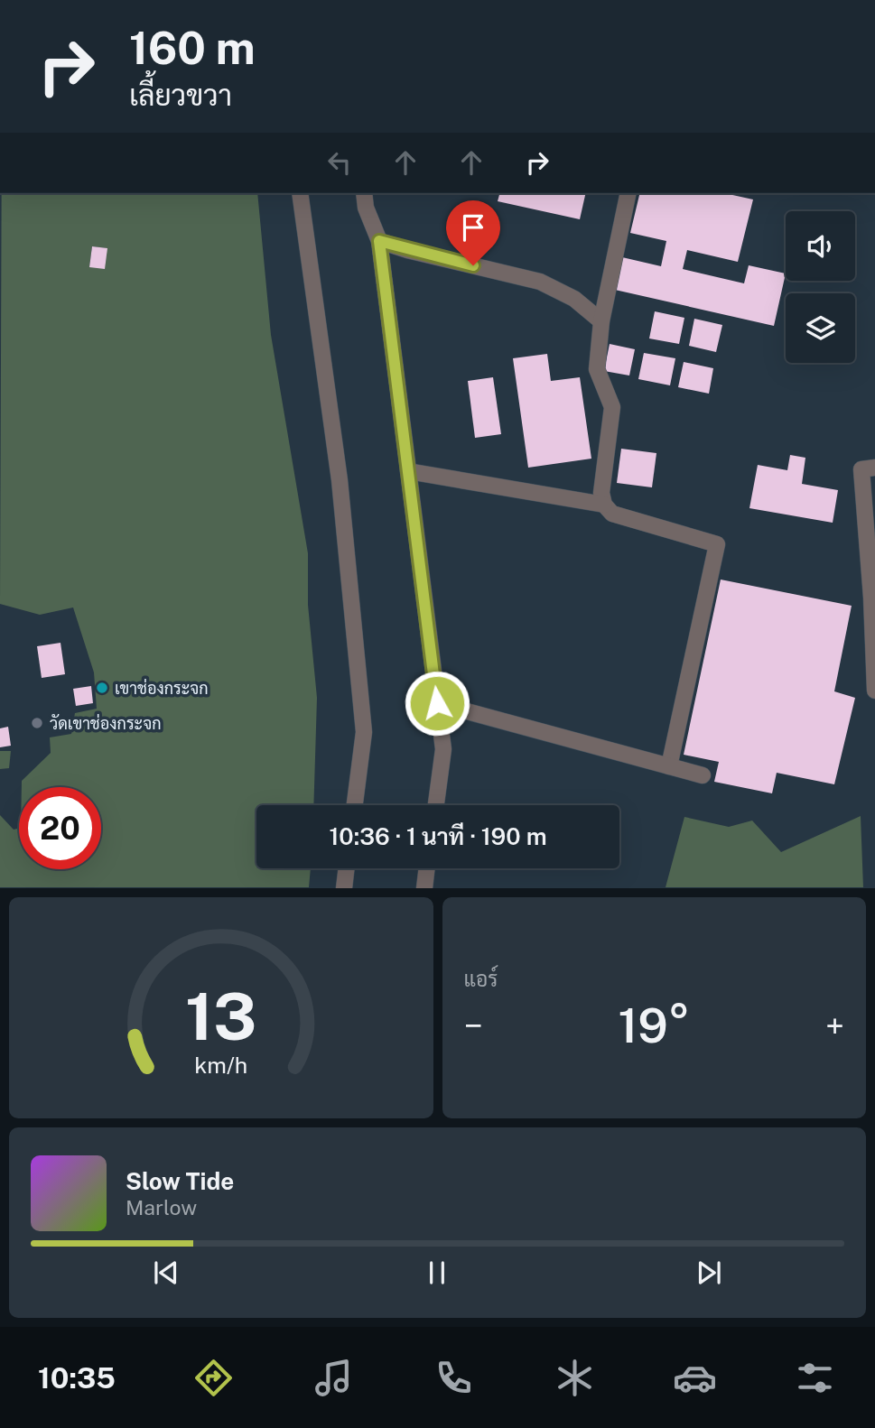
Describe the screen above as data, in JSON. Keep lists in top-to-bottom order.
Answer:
{
  "places": ["เขาช่องกระจก", "วัดเขาช่องกระจก"],
  "page": {
    "turn": ["160 m", "เลี้ยวขวา"],
    "limit": "20",
    "trip": "10:36 · 1 นาที · 190 m",
    "tile": "แอร์",
    "heat": ["−", "19°", "+"],
    "song": ["Slow Tide", "Marlow"],
    "tabs": "10:35",
    "gauge": ["13", "km/h"]
  }
}
